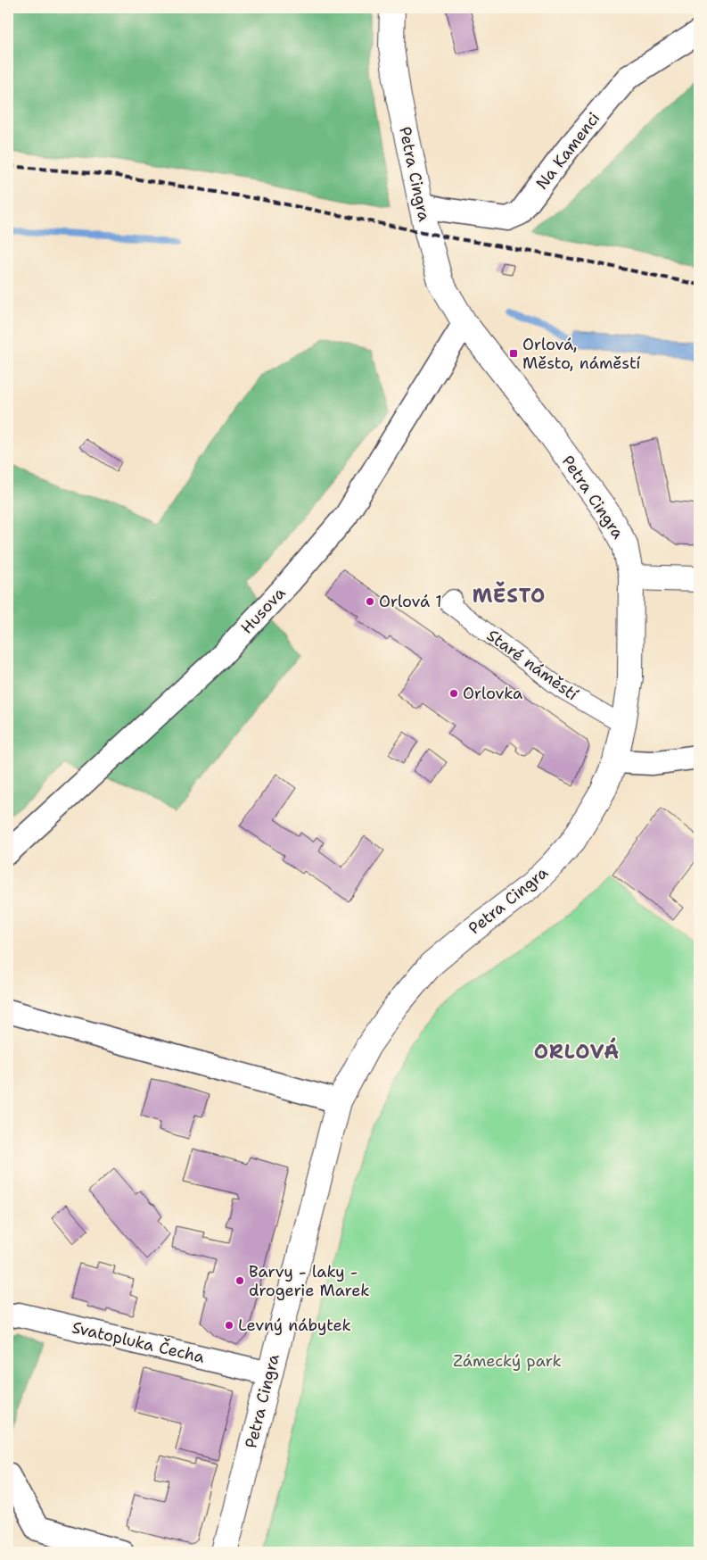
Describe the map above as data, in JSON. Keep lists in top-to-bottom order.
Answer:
{
  "streets": {
    "street": [
      "Na Kamenci",
      "Petra Cingra",
      "Husova",
      "Staré náměstí",
      "Svatopluka Čecha"
    ]
  },
  "crossings": [
    ["Na Kamenci", "Petra Cingra"],
    ["Petra Cingra", "Husova"],
    ["Petra Cingra", "Staré náměstí"],
    ["Petra Cingra", "Svatopluka Čecha"]
  ],
  "districts": ["MĚSTO", "ORLOVÁ"],
  "parks": ["Zámecký park"],
  "places": {
    "transit": ["Orlová, Město, náměstí"],
    "other": [
      "Orlová 1",
      "Orlovka",
      "Barvy - laky - drogerie Marek",
      "Levný nábytek"
    ]
  }
}
